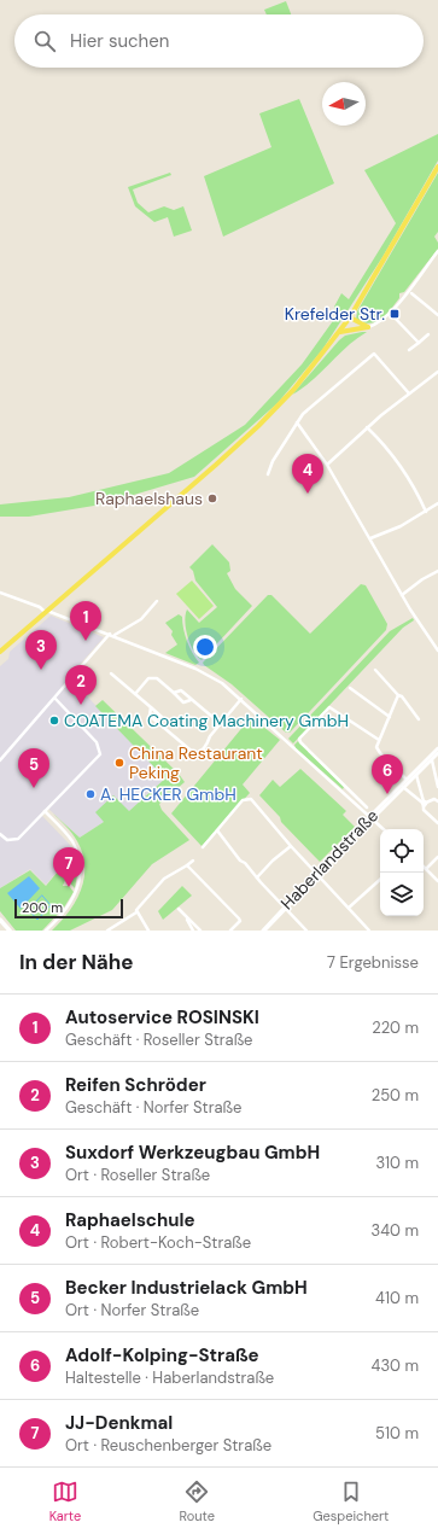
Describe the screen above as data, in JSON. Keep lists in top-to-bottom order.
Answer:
{
  "streets": {
    "street": ["Haberlandstraße"]
  },
  "places": {
    "transit": ["Krefelder Str."],
    "other": [
      "Raphaelshaus",
      "COATEMA Coating Machinery GmbH",
      "China Restaurant Peking",
      "A. HECKER GmbH"
    ]
  },
  "scale_bar": "200 m",
  "north": "left",
  "page": {
    "search": "Hier suchen",
    "pins": [
      "4",
      "1",
      "3",
      "2",
      "5",
      "6",
      "7"
    ],
    "scale": "200 m",
    "heading": ["In der Nähe", "7 Ergebnisse"],
    "list": [
      {
        "mark": "1",
        "name": "Autoservice ROSINSKI",
        "note": "Geschäft · Roseller Straße",
        "value": "220 m"
      },
      {
        "mark": "2",
        "name": "Reifen Schröder",
        "note": "Geschäft · Norfer Straße",
        "value": "250 m"
      },
      {
        "mark": "3",
        "name": "Suxdorf Werkzeugbau GmbH",
        "note": "Ort · Roseller Straße",
        "value": "310 m"
      },
      {
        "mark": "4",
        "name": "Raphaelschule",
        "note": "Ort · Robert-Koch-Straße",
        "value": "340 m"
      },
      {
        "mark": "5",
        "name": "Becker Industrielack GmbH",
        "note": "Ort · Norfer Straße",
        "value": "410 m"
      },
      {
        "mark": "6",
        "name": "Adolf-Kolping-Straße",
        "note": "Haltestelle · Haberlandstraße",
        "value": "430 m"
      },
      {
        "mark": "7",
        "name": "JJ-Denkmal",
        "note": "Ort · Reuschenberger Straße",
        "value": "510 m"
      }
    ],
    "nav": ["Karte", "Route", "Gespeichert"]
  }
}
